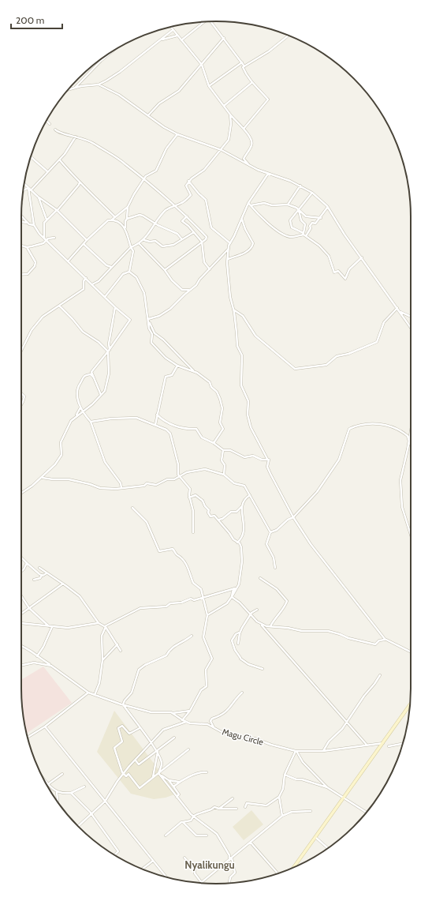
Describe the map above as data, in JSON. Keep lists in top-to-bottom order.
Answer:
{
  "streets": {
    "street": ["Magu Circle"]
  },
  "districts": ["Nyalikungu"],
  "scale_bar": "200 m"
}
